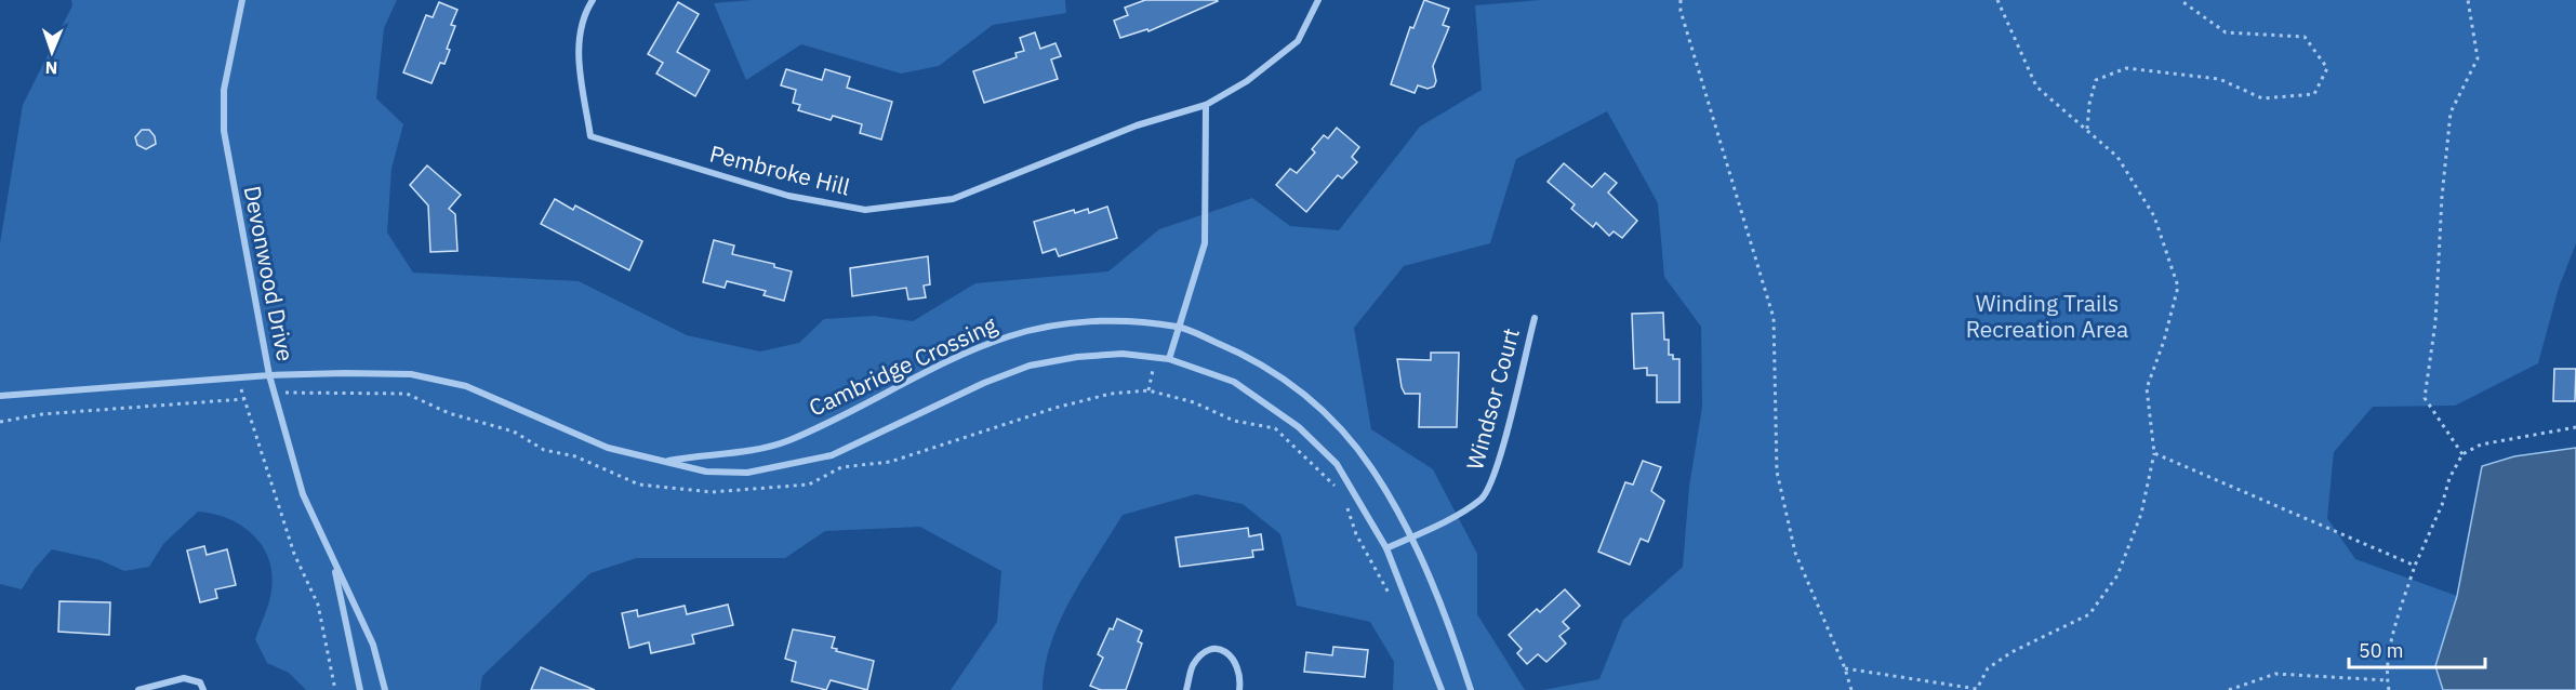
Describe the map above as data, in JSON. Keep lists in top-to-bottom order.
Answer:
{
  "streets": {
    "street": [
      "Pembroke Hill",
      "Devonwood Drive",
      "Cambridge Crossing",
      "Windsor Court"
    ]
  },
  "crossings": [
    ["Devonwood Drive", "Cambridge Crossing"],
    ["Cambridge Crossing", "Windsor Court"]
  ],
  "parks": ["Winding Trails Recreation Area"],
  "scale_bar": "50 m",
  "north": "bottom"
}
